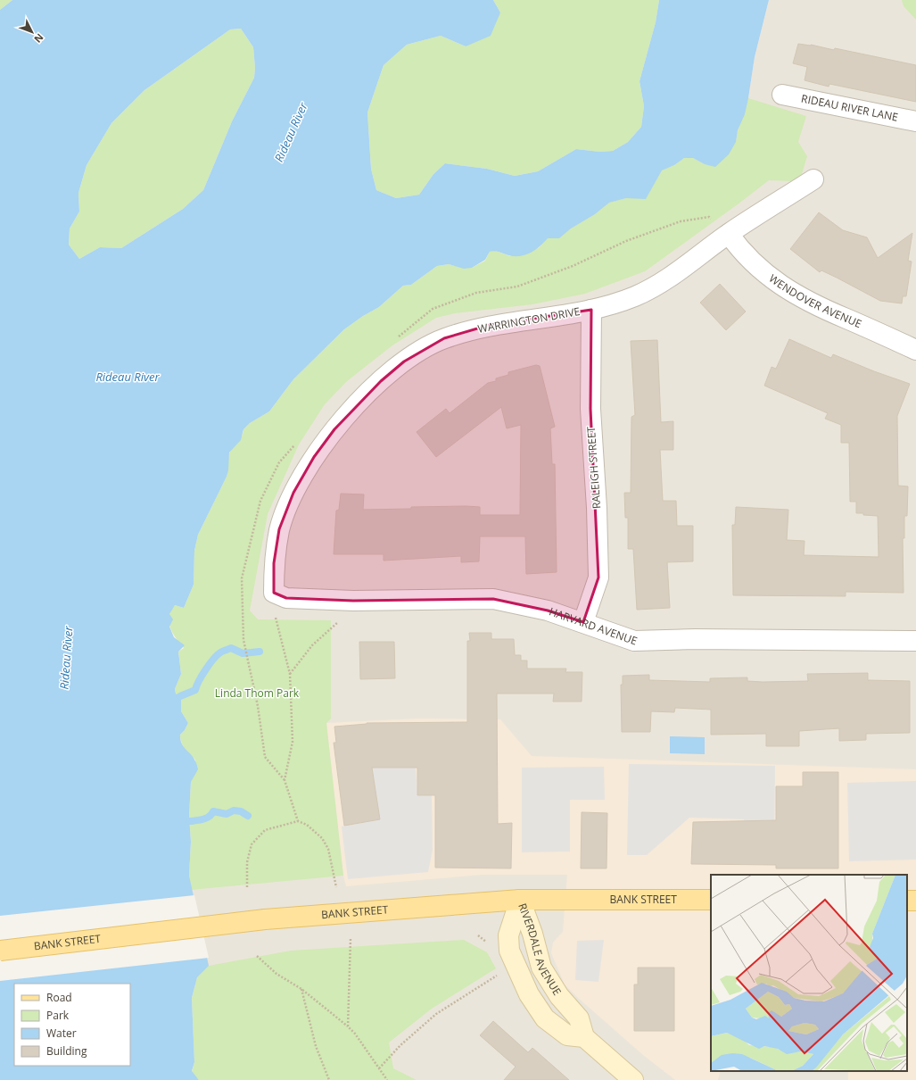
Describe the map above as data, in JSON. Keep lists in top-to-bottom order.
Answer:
{
  "streets": {
    "main road": ["BANK STREET"],
    "street": [
      "RIDEAU RIVER LANE",
      "WENDOVER AVENUE",
      "WARRINGTON DRIVE",
      "RALEIGH STREET",
      "HARVARD AVENUE",
      "RIVERDALE AVENUE"
    ]
  },
  "crossings": [
    ["WENDOVER AVENUE", "WARRINGTON DRIVE"],
    ["WARRINGTON DRIVE", "RALEIGH STREET"],
    ["WARRINGTON DRIVE", "HARVARD AVENUE"],
    ["RALEIGH STREET", "HARVARD AVENUE"],
    ["BANK STREET", "RIVERDALE AVENUE"]
  ],
  "water": ["Rideau River"],
  "parks": ["Linda Thom Park"],
  "legend": [
    "Road",
    "Park",
    "Water",
    "Building"
  ],
  "north": "bottom right"
}
